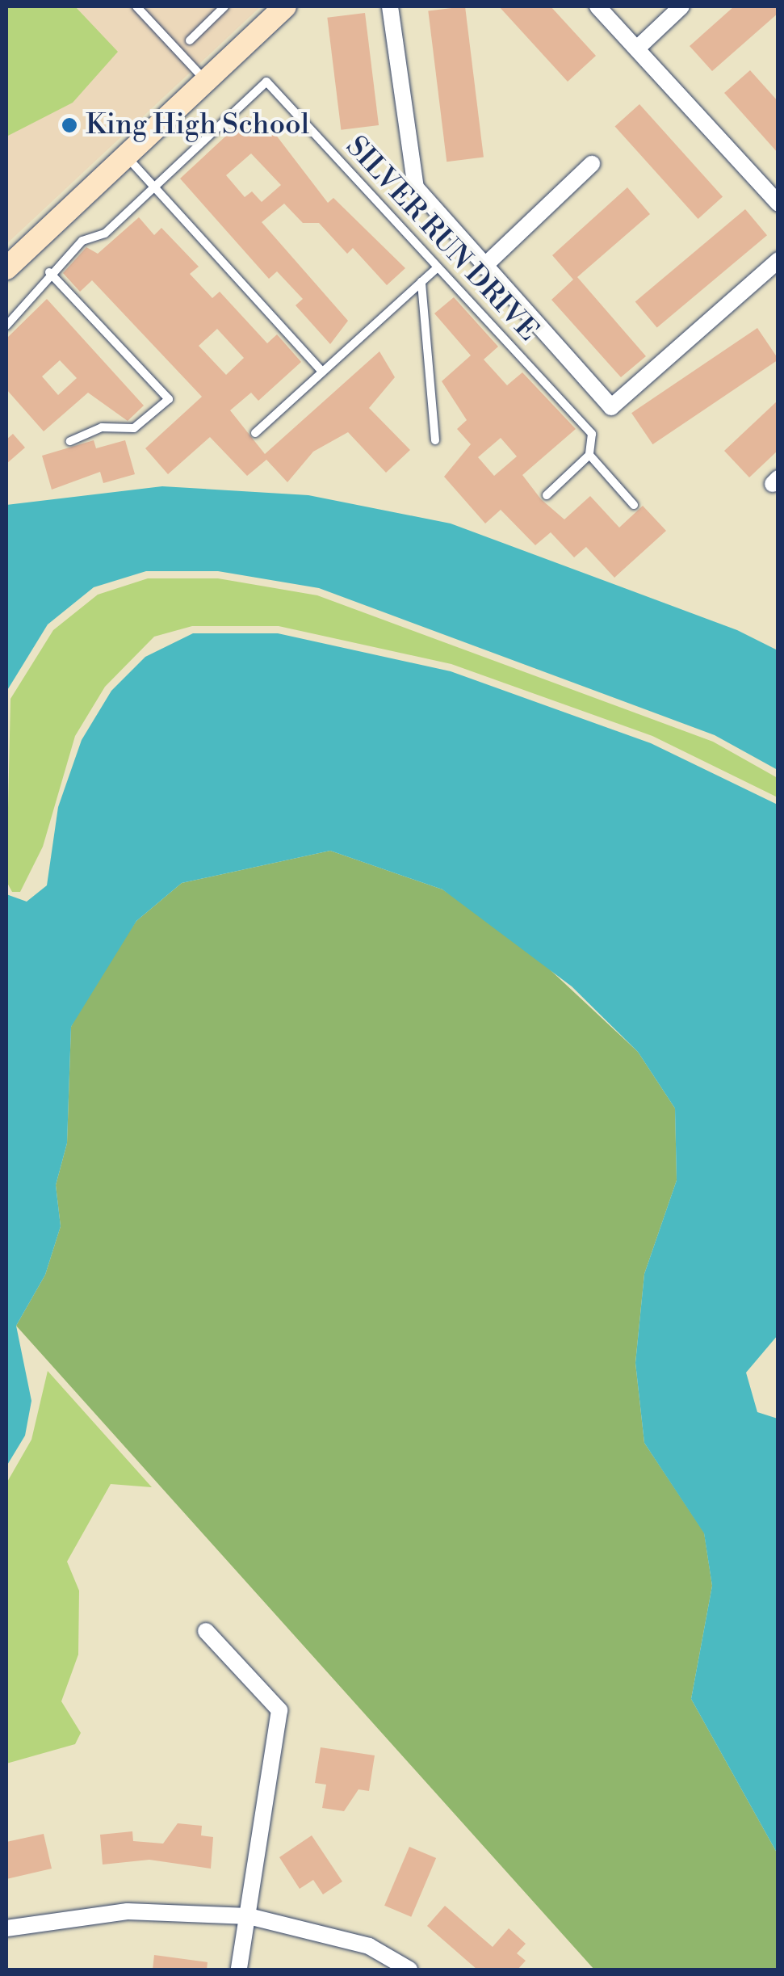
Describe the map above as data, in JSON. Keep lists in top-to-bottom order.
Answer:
{
  "streets": {
    "lane": ["SILVER RUN DRIVE"]
  },
  "places": ["King High School"]
}
